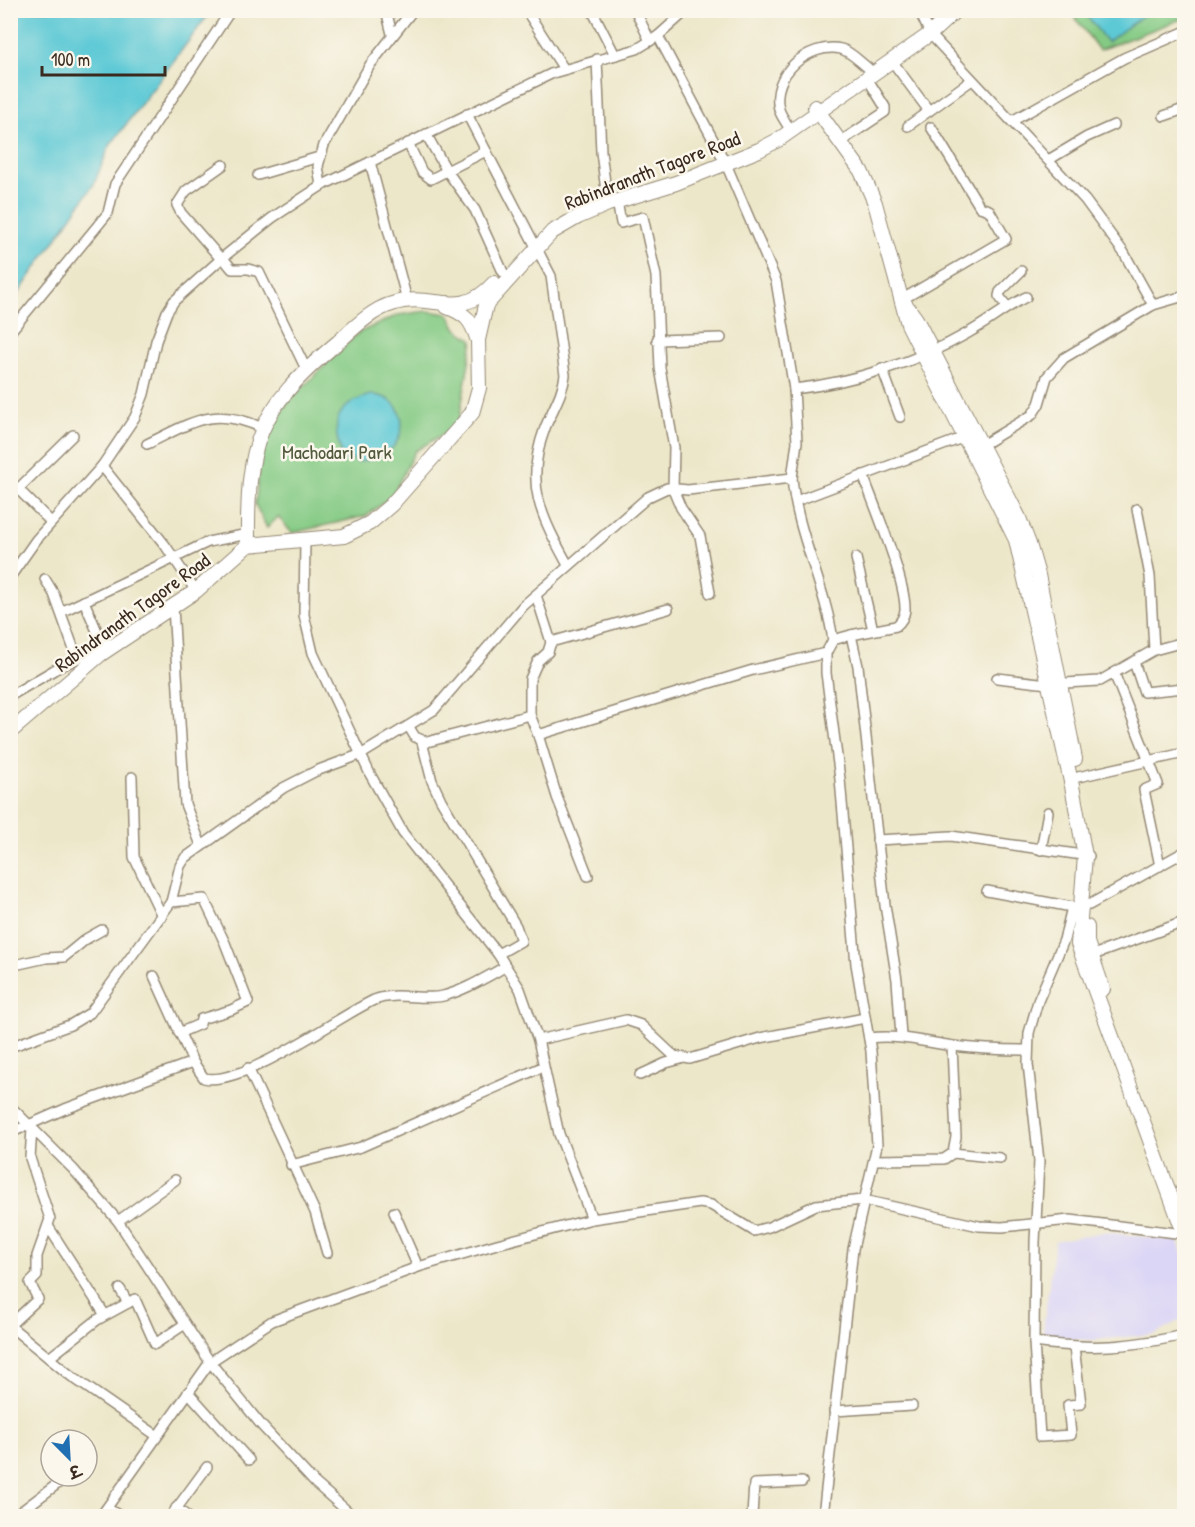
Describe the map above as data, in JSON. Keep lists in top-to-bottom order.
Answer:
{
  "streets": {
    "main road": ["Rabindranath Tagore Road"]
  },
  "parks": ["Machodari Park"],
  "scale_bar": "100 m",
  "north": "bottom right"
}
